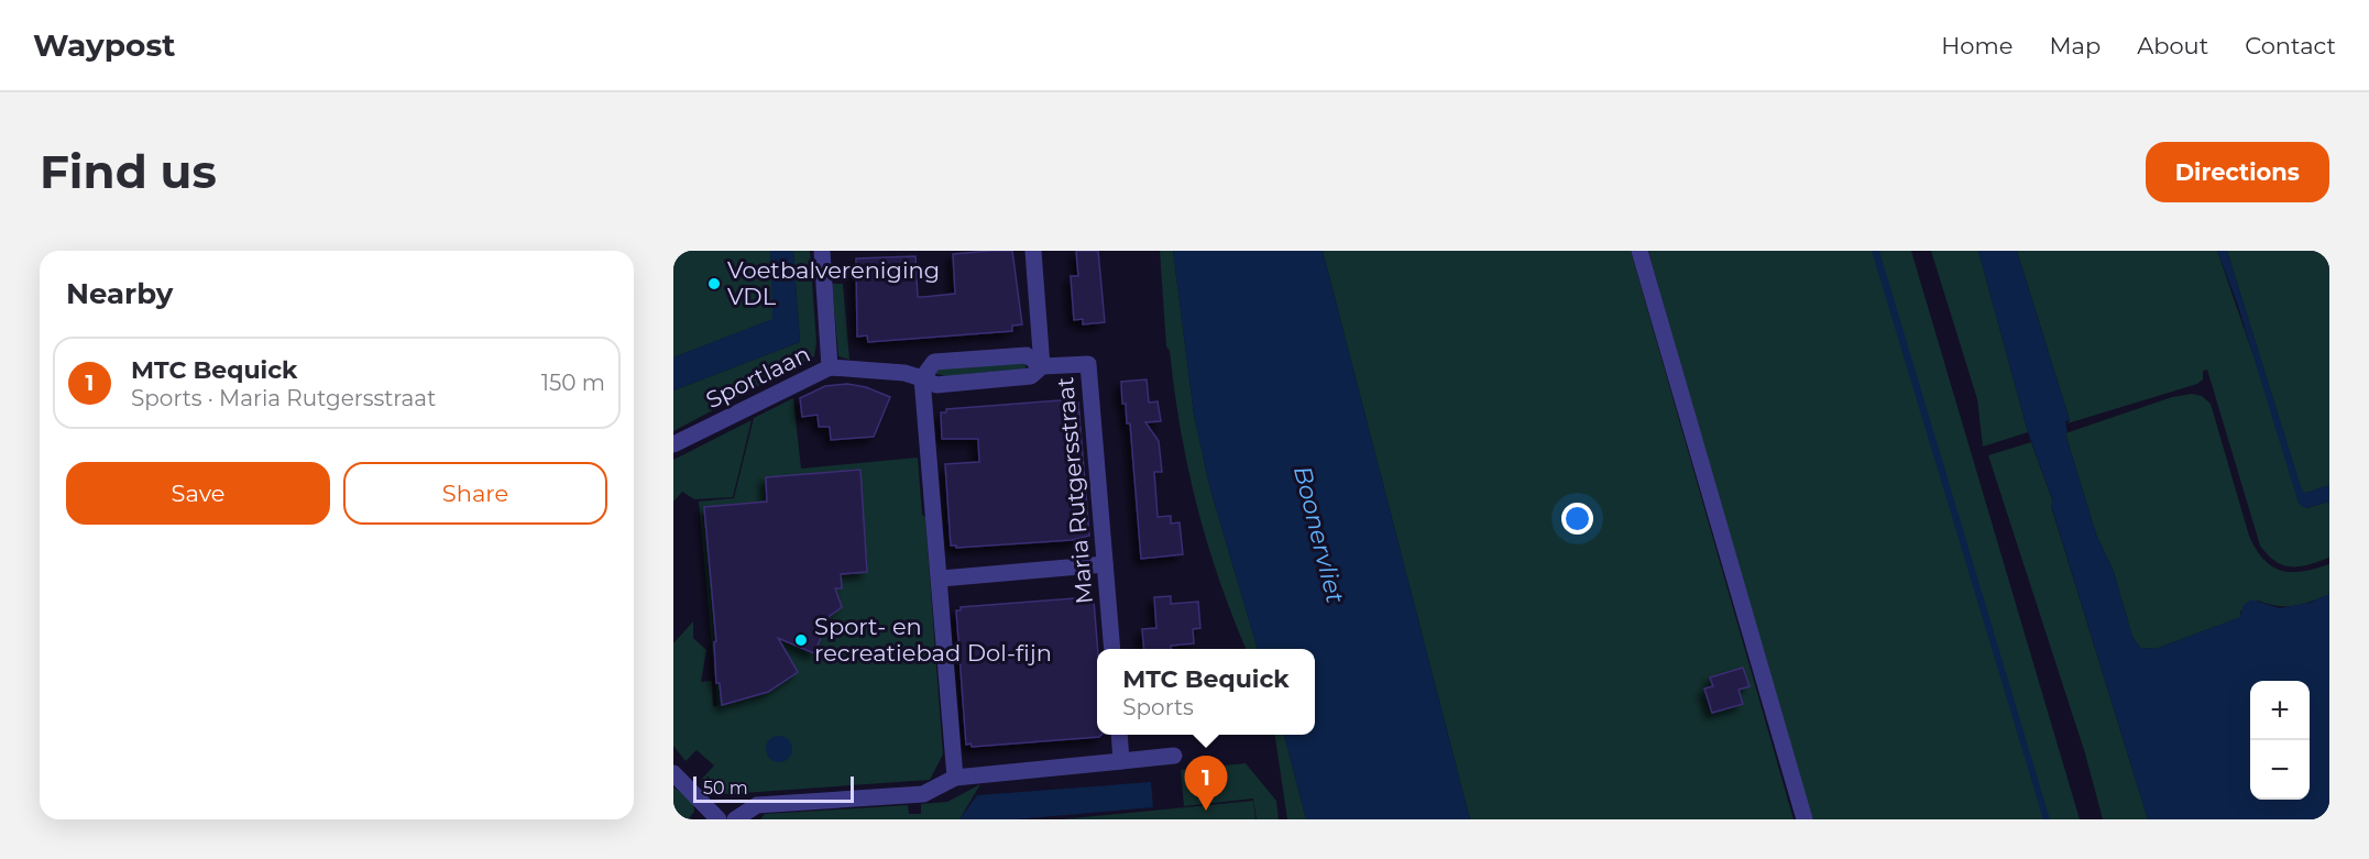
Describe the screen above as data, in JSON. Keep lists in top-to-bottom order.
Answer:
{
  "streets": {
    "street": ["Sportlaan", "Maria Rutgersstraat"]
  },
  "water": ["Boonervliet"],
  "places": ["Voetbalvereniging VDL", "Sport- en recreatiebad Dol-fijn"],
  "scale_bar": "50 m",
  "page": {
    "header": "Waypost",
    "nav": [
      "Home",
      "Map",
      "About",
      "Contact"
    ],
    "buttons": [
      "Directions",
      ["Save", "Share"]
    ],
    "title": "Find us",
    "heading": "Nearby",
    "list": [
      {
        "mark": "1",
        "name": "MTC Bequick",
        "note": "Sports · Maria Rutgersstraat",
        "value": "150 m"
      }
    ],
    "popup": ["MTC Bequick", "Sports"],
    "map_buttons": ["+", "−"],
    "pins": "1",
    "scale": "50 m"
  }
}
